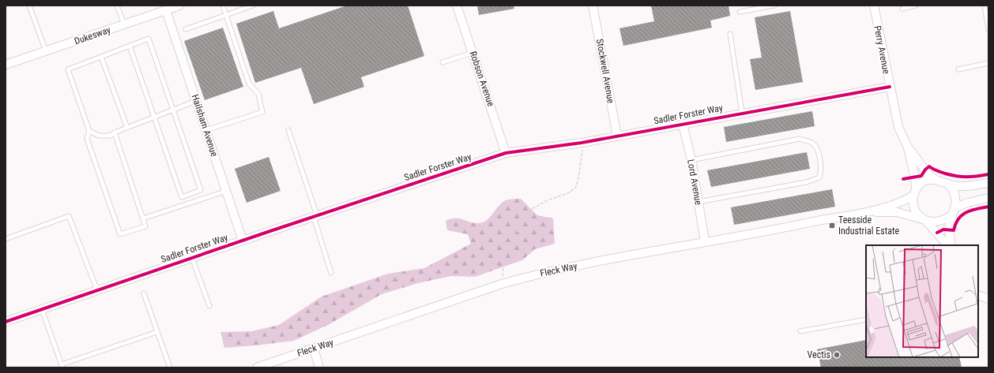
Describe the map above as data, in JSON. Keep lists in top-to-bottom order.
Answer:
{
  "streets": {
    "street": [
      "Dukesway",
      "Perry Avenue",
      "Stockwell Avenue",
      "Robson Avenue",
      "Sadler Forster Way",
      "Hailsham Avenue",
      "Lord Avenue",
      "Fleck Way"
    ]
  },
  "crossings": [
    ["Dukesway", "Hailsham Avenue"],
    ["Perry Avenue", "Sadler Forster Way"],
    ["Perry Avenue", "Fleck Way"],
    ["Stockwell Avenue", "Sadler Forster Way"],
    ["Robson Avenue", "Sadler Forster Way"],
    ["Sadler Forster Way", "Hailsham Avenue"],
    ["Sadler Forster Way", "Lord Avenue"],
    ["Lord Avenue", "Fleck Way"]
  ],
  "places": {
    "transit": ["Teesside Industrial Estate"],
    "other": ["Vectis"]
  }
}
